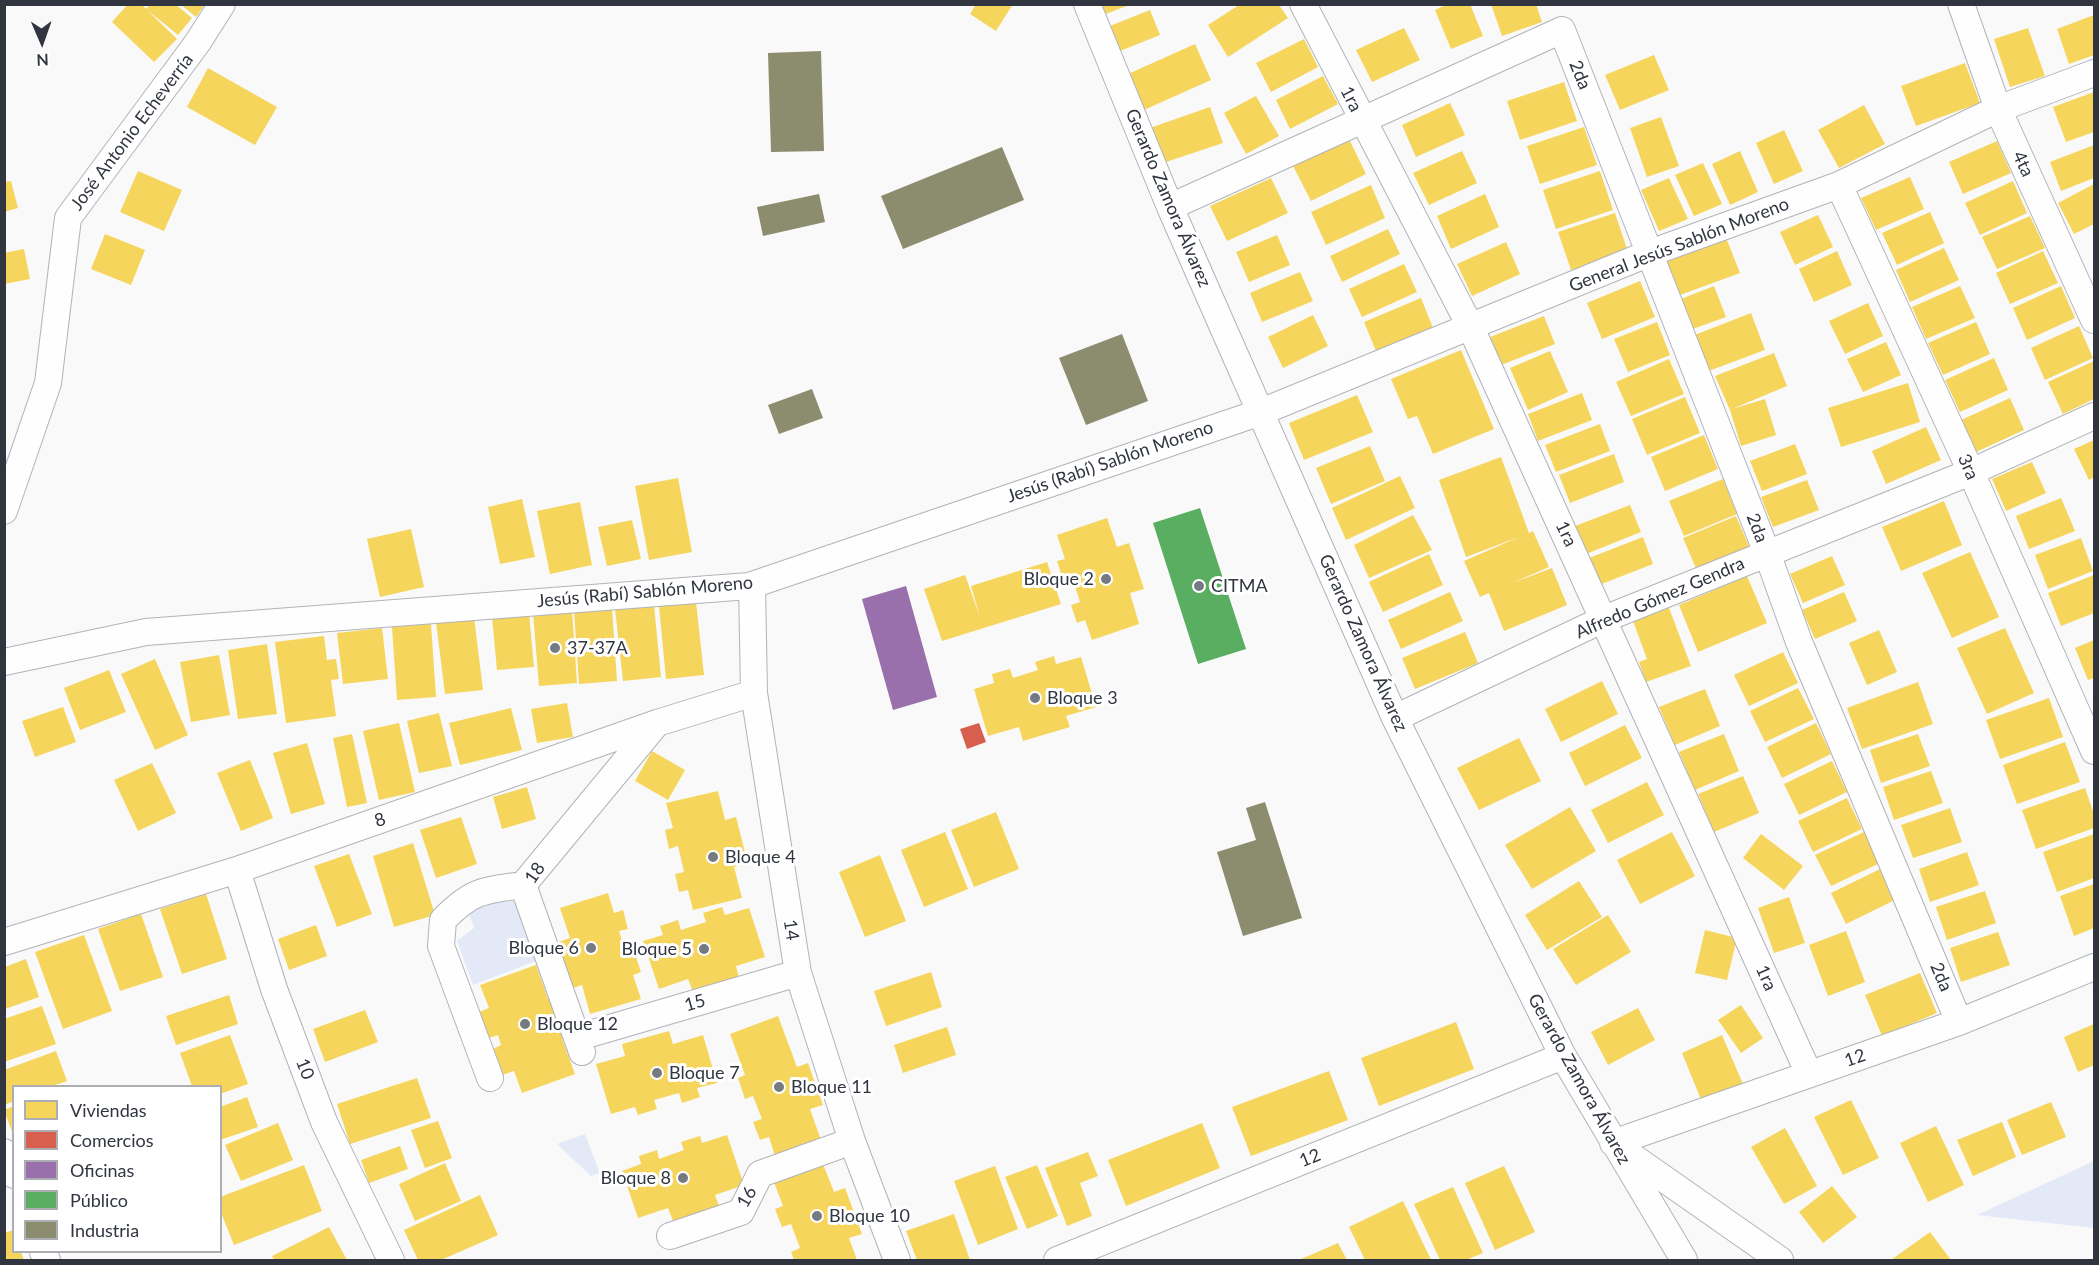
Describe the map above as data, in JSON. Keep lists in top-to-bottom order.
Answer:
{
  "streets": {
    "street": [
      "2da",
      "1ra",
      "José Antonio Echeverría",
      "4ta",
      "Gerardo Zamora Álvarez",
      "General Jesús Sablón Moreno",
      "Jesús (Rabí) Sablón Moreno",
      "3ra",
      "Alfredo Gómez Gendra",
      "8",
      "18",
      "14",
      "15",
      "12",
      "10",
      "16"
    ]
  },
  "crossings": [
    ["2da", "1ra"],
    ["2da", "General Jesús Sablón Moreno"],
    ["2da", "Alfredo Gómez Gendra"],
    ["2da", "12"],
    ["1ra", "General Jesús Sablón Moreno"],
    ["1ra", "Alfredo Gómez Gendra"],
    ["1ra", "12"],
    ["4ta", "General Jesús Sablón Moreno"],
    ["Gerardo Zamora Álvarez", "General Jesús Sablón Moreno"],
    ["Gerardo Zamora Álvarez", "Jesús (Rabí) Sablón Moreno"],
    ["Gerardo Zamora Álvarez", "Alfredo Gómez Gendra"],
    ["Gerardo Zamora Álvarez", "12"],
    ["General Jesús Sablón Moreno", "Jesús (Rabí) Sablón Moreno"],
    ["General Jesús Sablón Moreno", "3ra"],
    ["Jesús (Rabí) Sablón Moreno", "14"],
    ["3ra", "Alfredo Gómez Gendra"],
    ["8", "18"],
    ["8", "14"],
    ["8", "10"],
    ["18", "15"],
    ["14", "15"],
    ["14", "16"]
  ],
  "places": [
    "Bloque 2",
    "CITMA",
    "37-37A",
    "Bloque 3",
    "Bloque 4",
    "Bloque 6",
    "Bloque 5",
    "Bloque 12",
    "Bloque 7",
    "Bloque 11",
    "Bloque 8",
    "Bloque 10"
  ],
  "legend": [
    "Viviendas",
    "Comercios",
    "Oficinas",
    "Público",
    "Industria"
  ],
  "north": "bottom"
}
